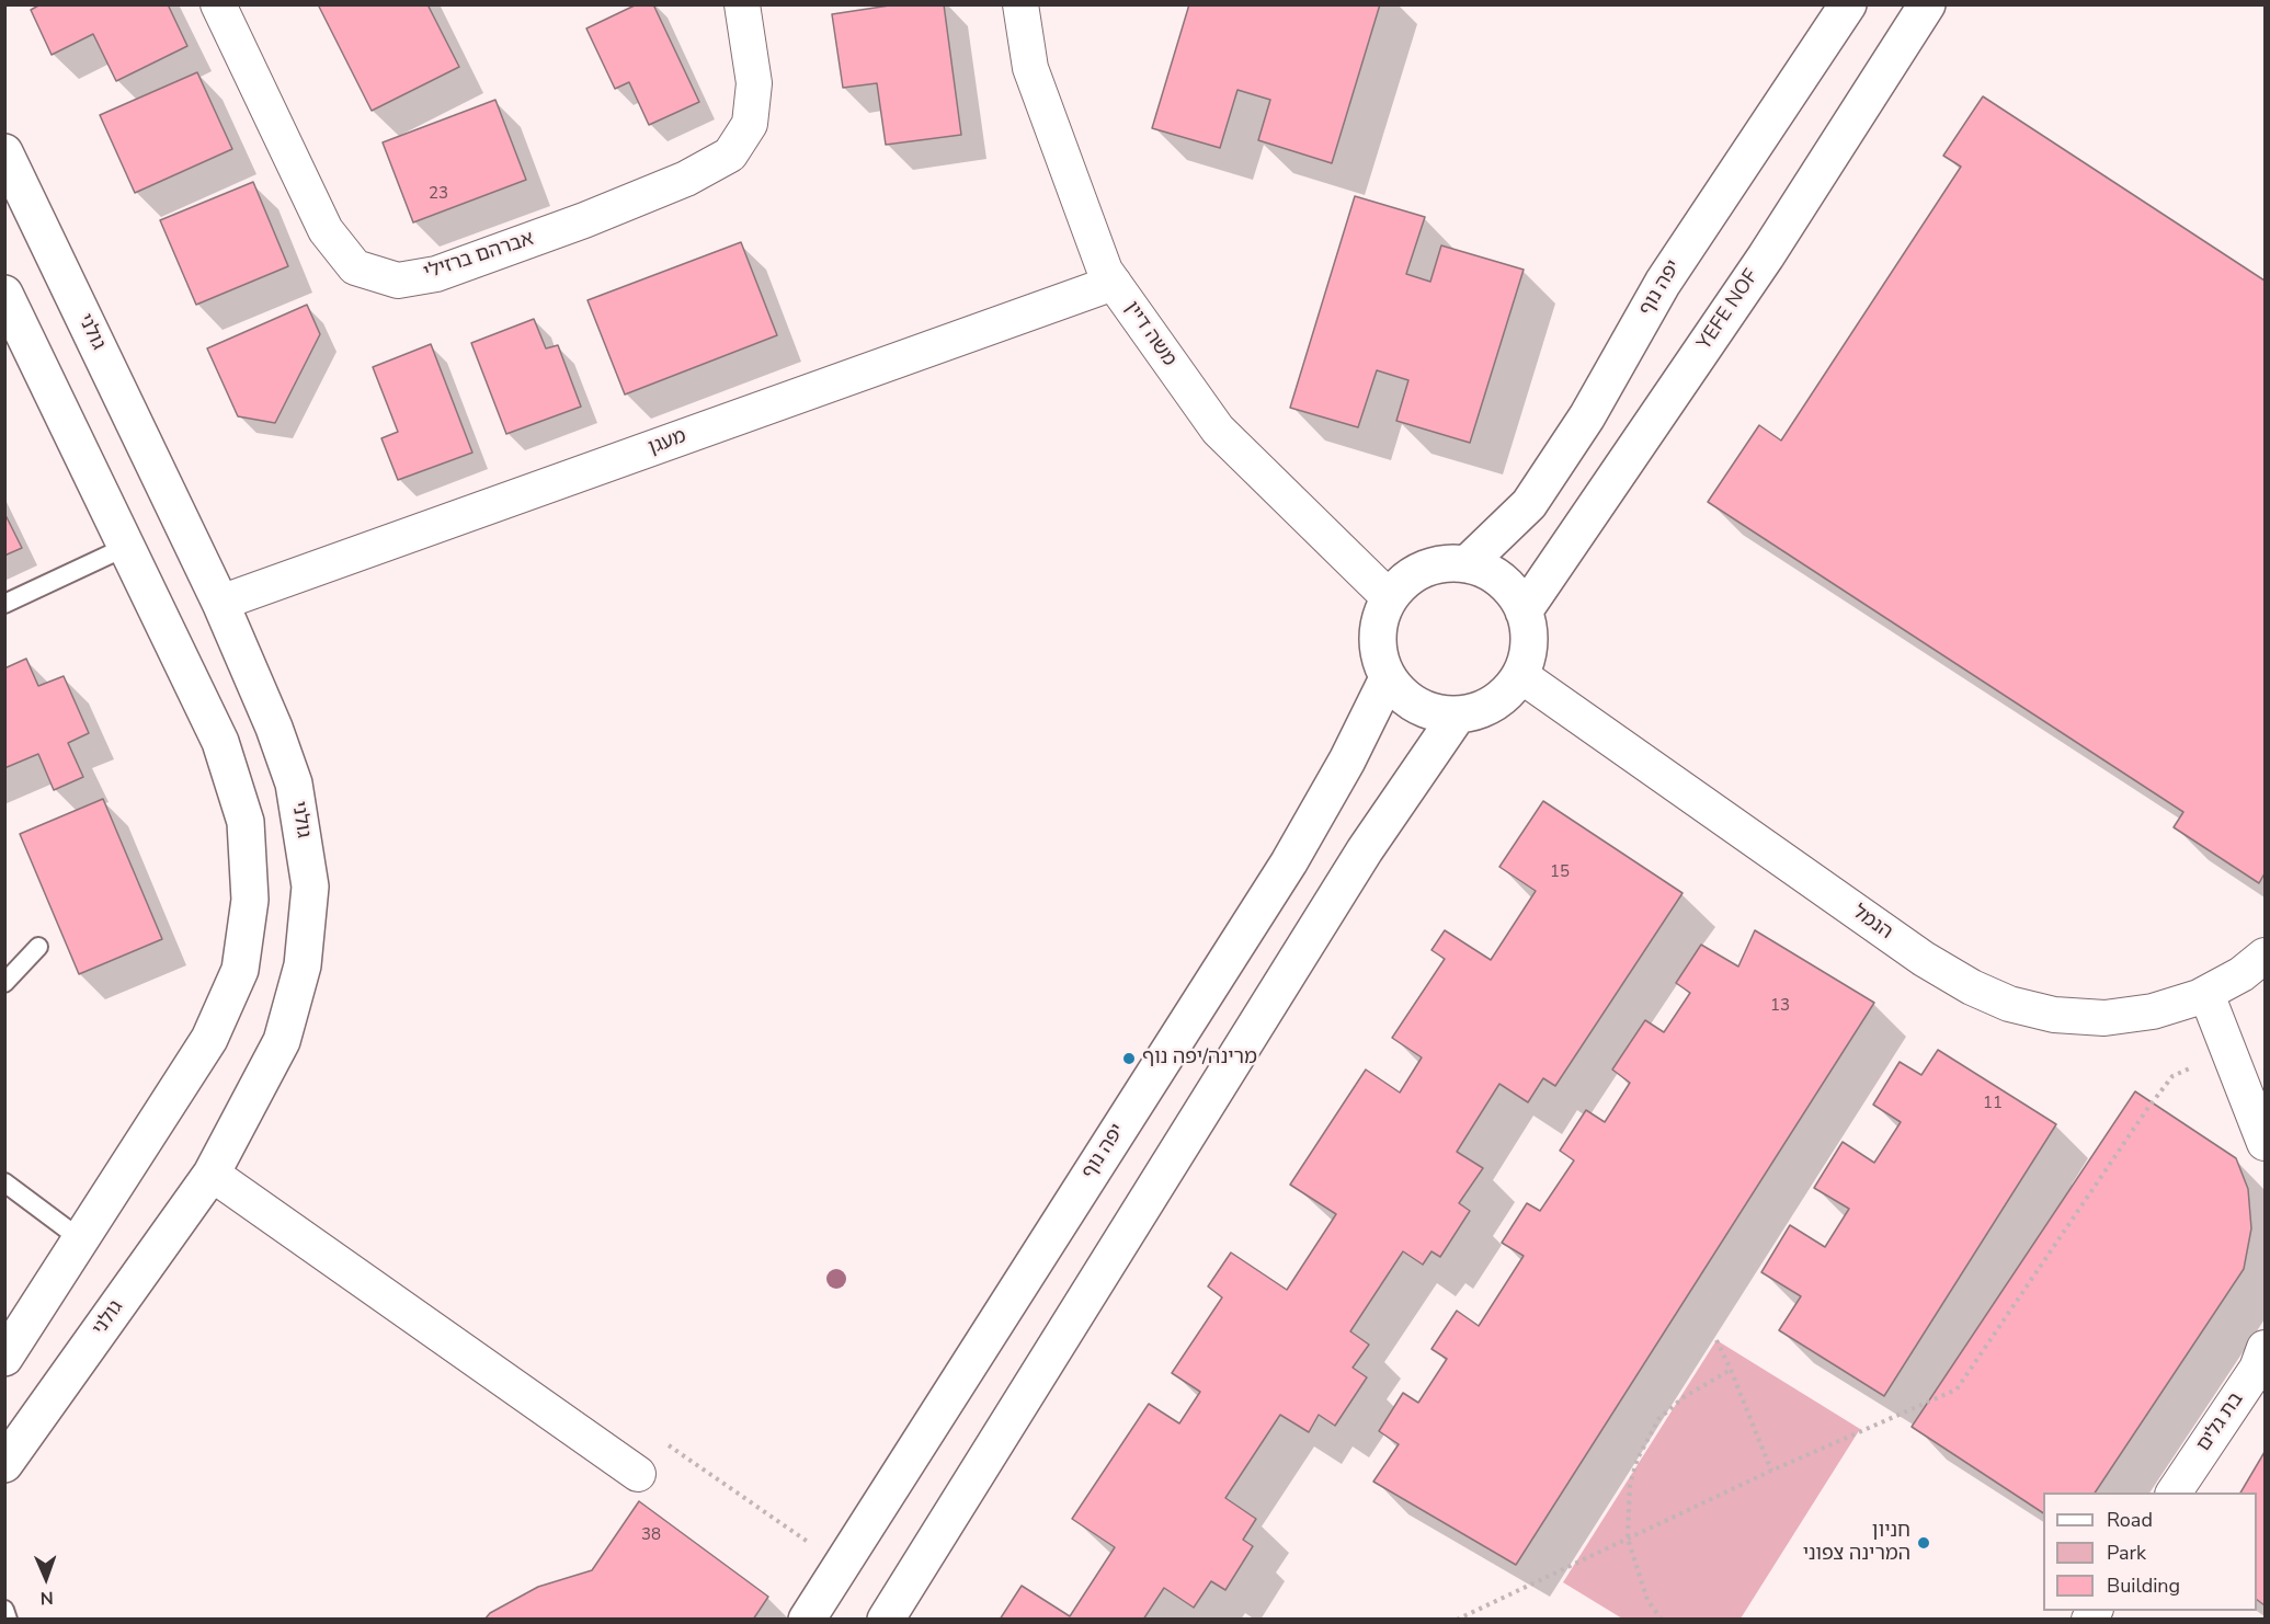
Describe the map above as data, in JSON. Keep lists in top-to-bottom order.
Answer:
{
  "streets": {
    "main road": ["יפה נוף", "YEFE NOF", "גולני"],
    "street": [
      "אברהם ברזילי",
      "משה דיין",
      "מעגן",
      "הנמל",
      "בת גלים"
    ]
  },
  "crossings": [
    ["יפה נוף", "YEFE NOF"],
    ["יפה נוף", "משה דיין"],
    ["יפה נוף", "הנמל"],
    ["YEFE NOF", "משה דיין"],
    ["YEFE NOF", "הנמל"],
    ["גולני", "מעגן"],
    ["משה דיין", "מעגן"],
    ["משה דיין", "הנמל"]
  ],
  "places": ["מרינה/יפה נוף", "חניון המרינה צפוני"],
  "house_numbers": [
    "23",
    "15",
    "13",
    "11",
    "38"
  ],
  "legend": ["Road", "Park", "Building"],
  "north": "bottom"
}
